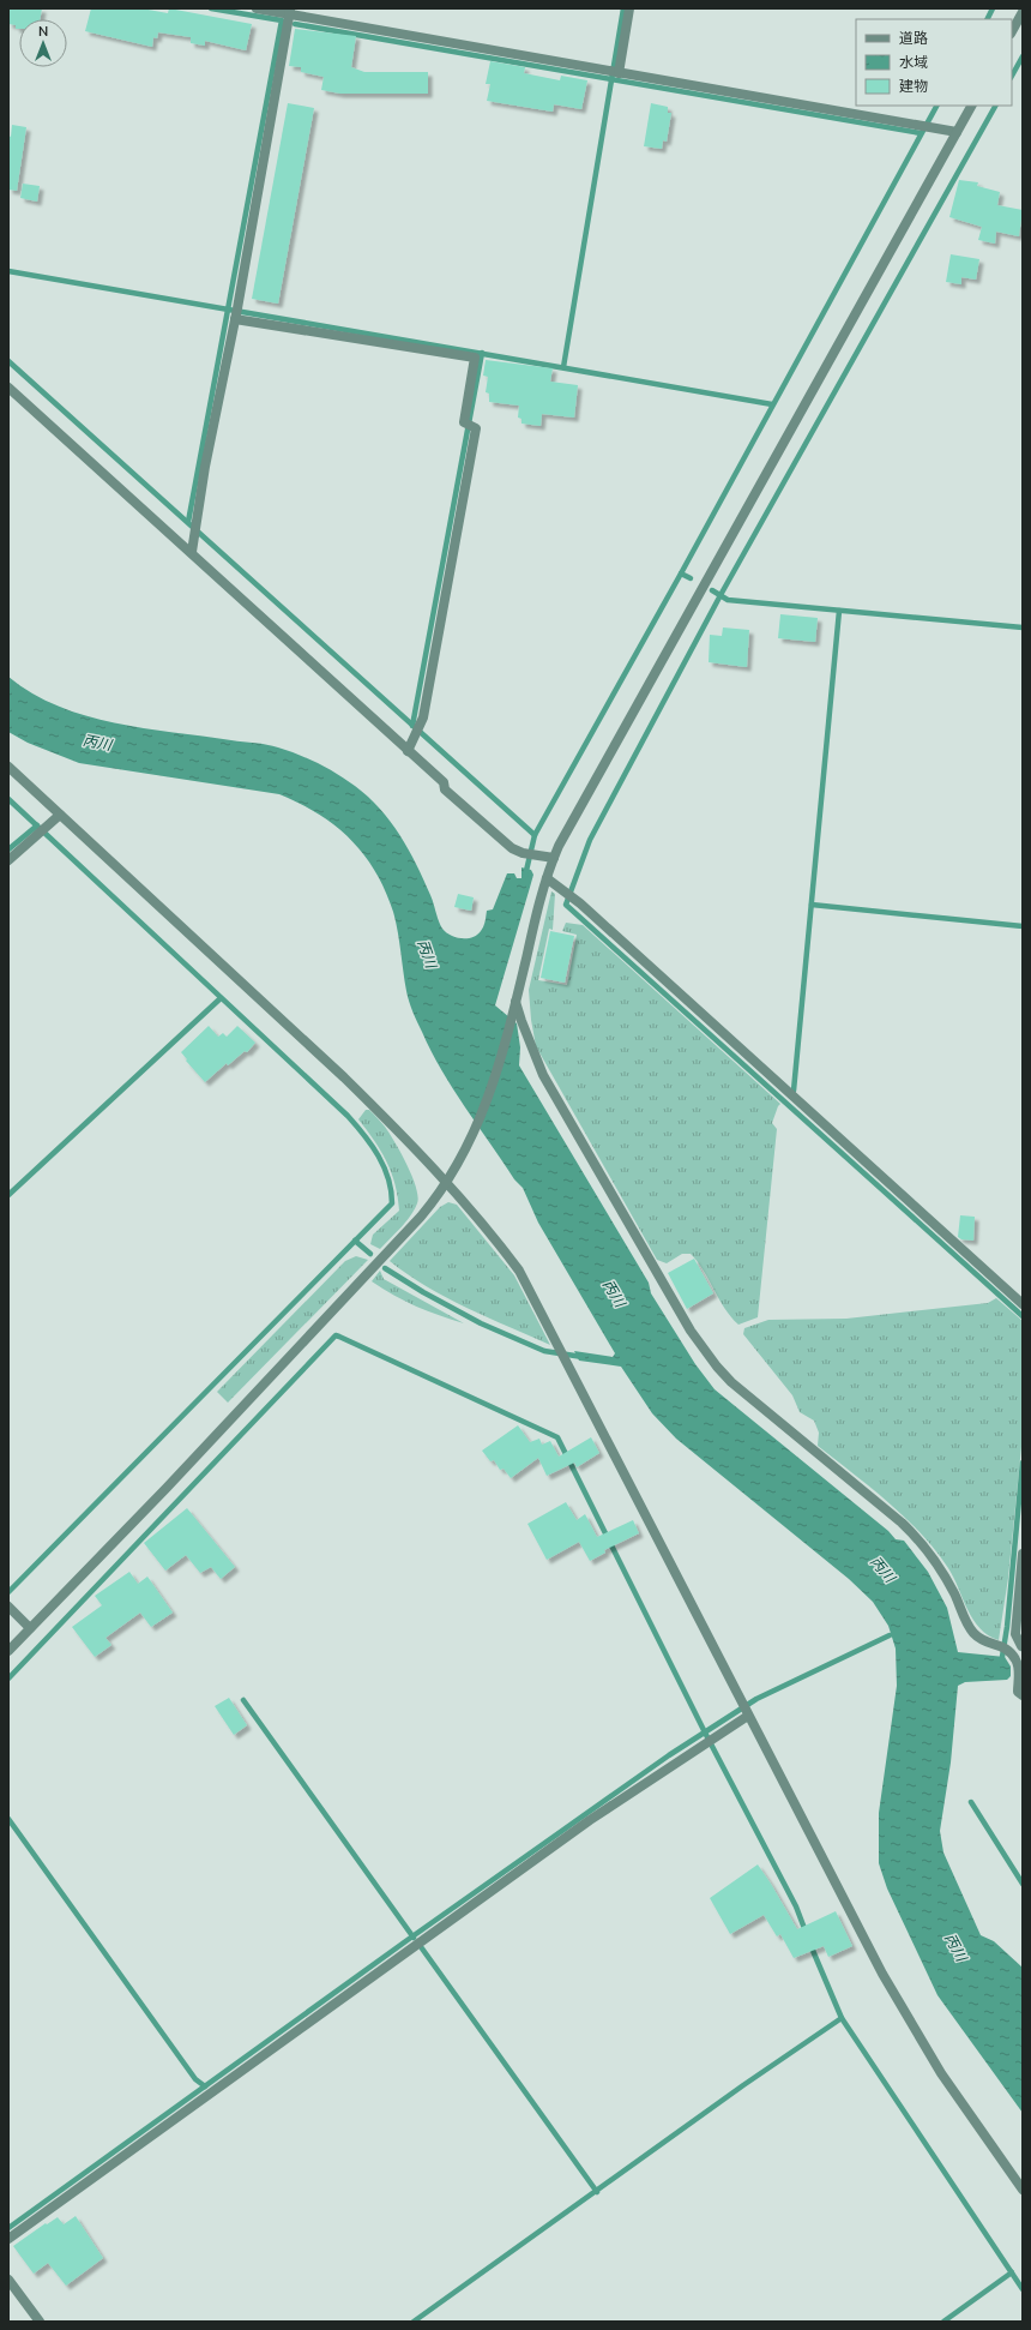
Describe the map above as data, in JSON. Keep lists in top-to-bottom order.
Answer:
{
  "water": ["丙川"],
  "legend": ["道路", "水域", "建物"],
  "north": "top"
}
